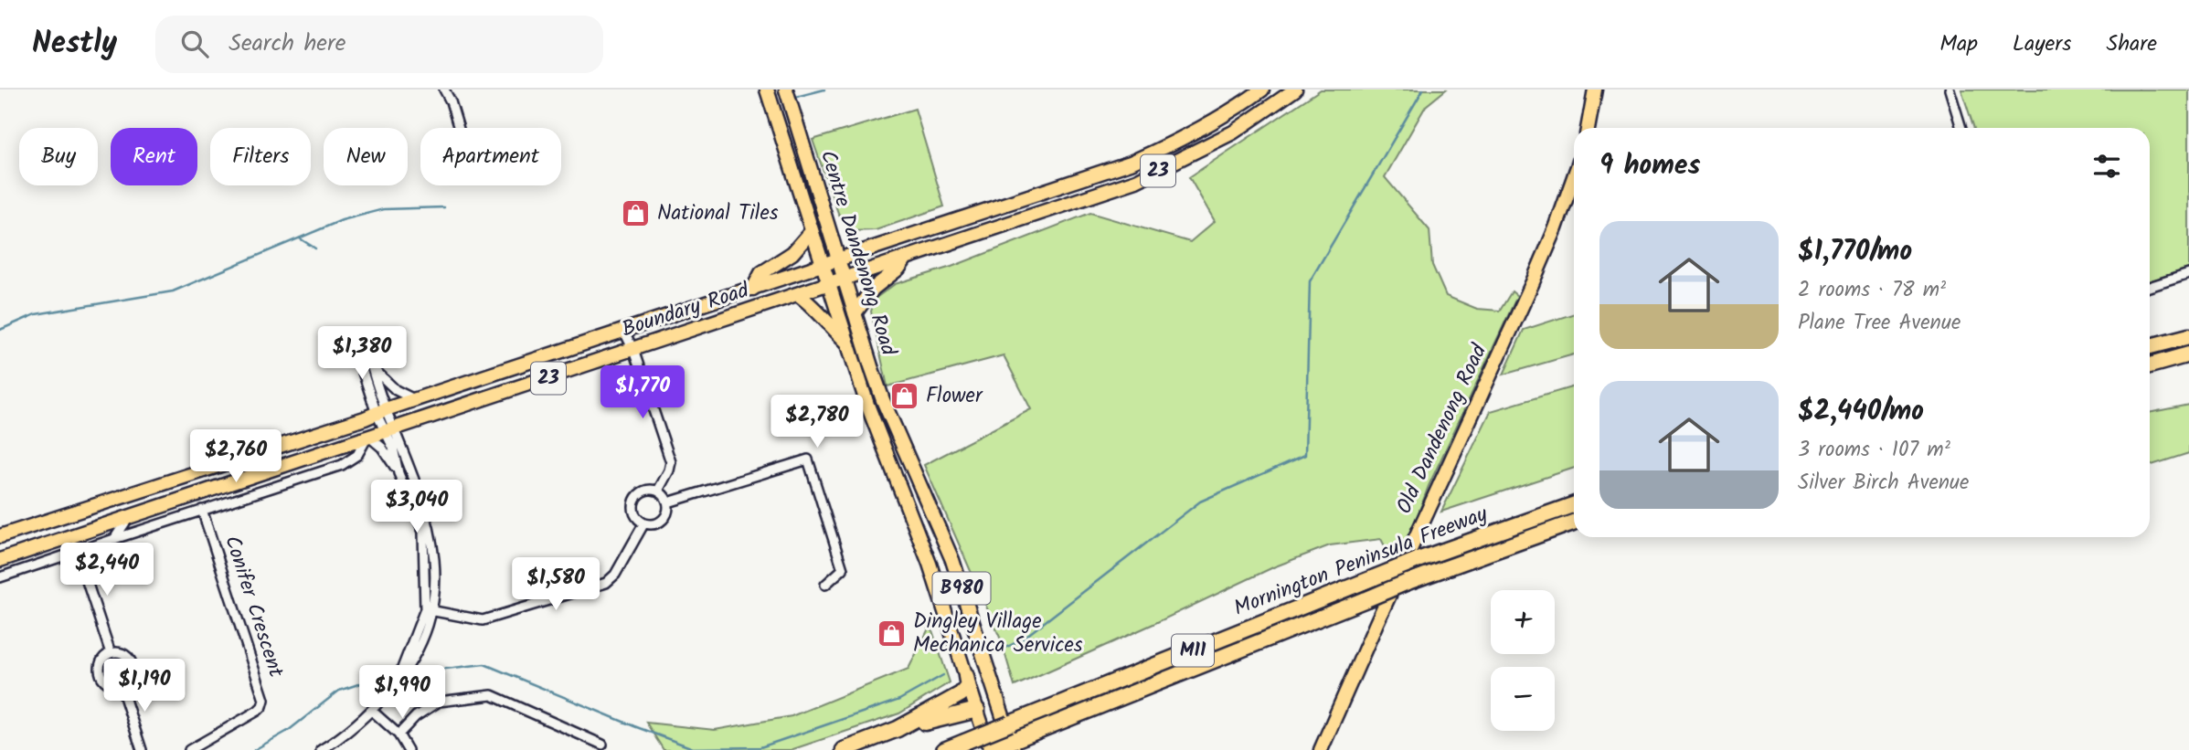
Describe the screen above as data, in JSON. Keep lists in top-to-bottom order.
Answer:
{
  "streets": {
    "highway": ["Mornington Peninsula Freeway", "M11"],
    "main road": [
      "23",
      "Centre Dandenong Road",
      "Boundary Road",
      "Old Dandenong Road",
      "B980"
    ],
    "street": ["Conifer Crescent"]
  },
  "crossings": [
    ["Centre Dandenong Road", "Boundary Road"],
    ["Centre Dandenong Road", "Mornington Peninsula Freeway"]
  ],
  "places": {
    "shop": ["National Tiles", "Flower", "Dingley Village Mechanica Services"]
  },
  "page": {
    "header": "Nestly",
    "search": "Search here",
    "nav": ["Map", "Layers", "Share"],
    "chip": [
      "Buy",
      "Rent",
      "Filters",
      "New",
      "Apartment"
    ],
    "heading": "9 homes",
    "list": [
      {
        "name": "$1,770/mo",
        "note": "2 rooms · 78 m² · Plane Tree Avenue"
      },
      {
        "name": "$2,440/mo",
        "note": "3 rooms · 107 m² · Silver Birch Avenue"
      }
    ],
    "price": [
      "$1,380",
      "$1,770",
      "$2,780",
      "$2,760",
      "$3,040",
      "$2,440",
      "$1,580",
      "$1,190",
      "$1,990"
    ],
    "map_buttons": ["+", "−"]
  }
}
